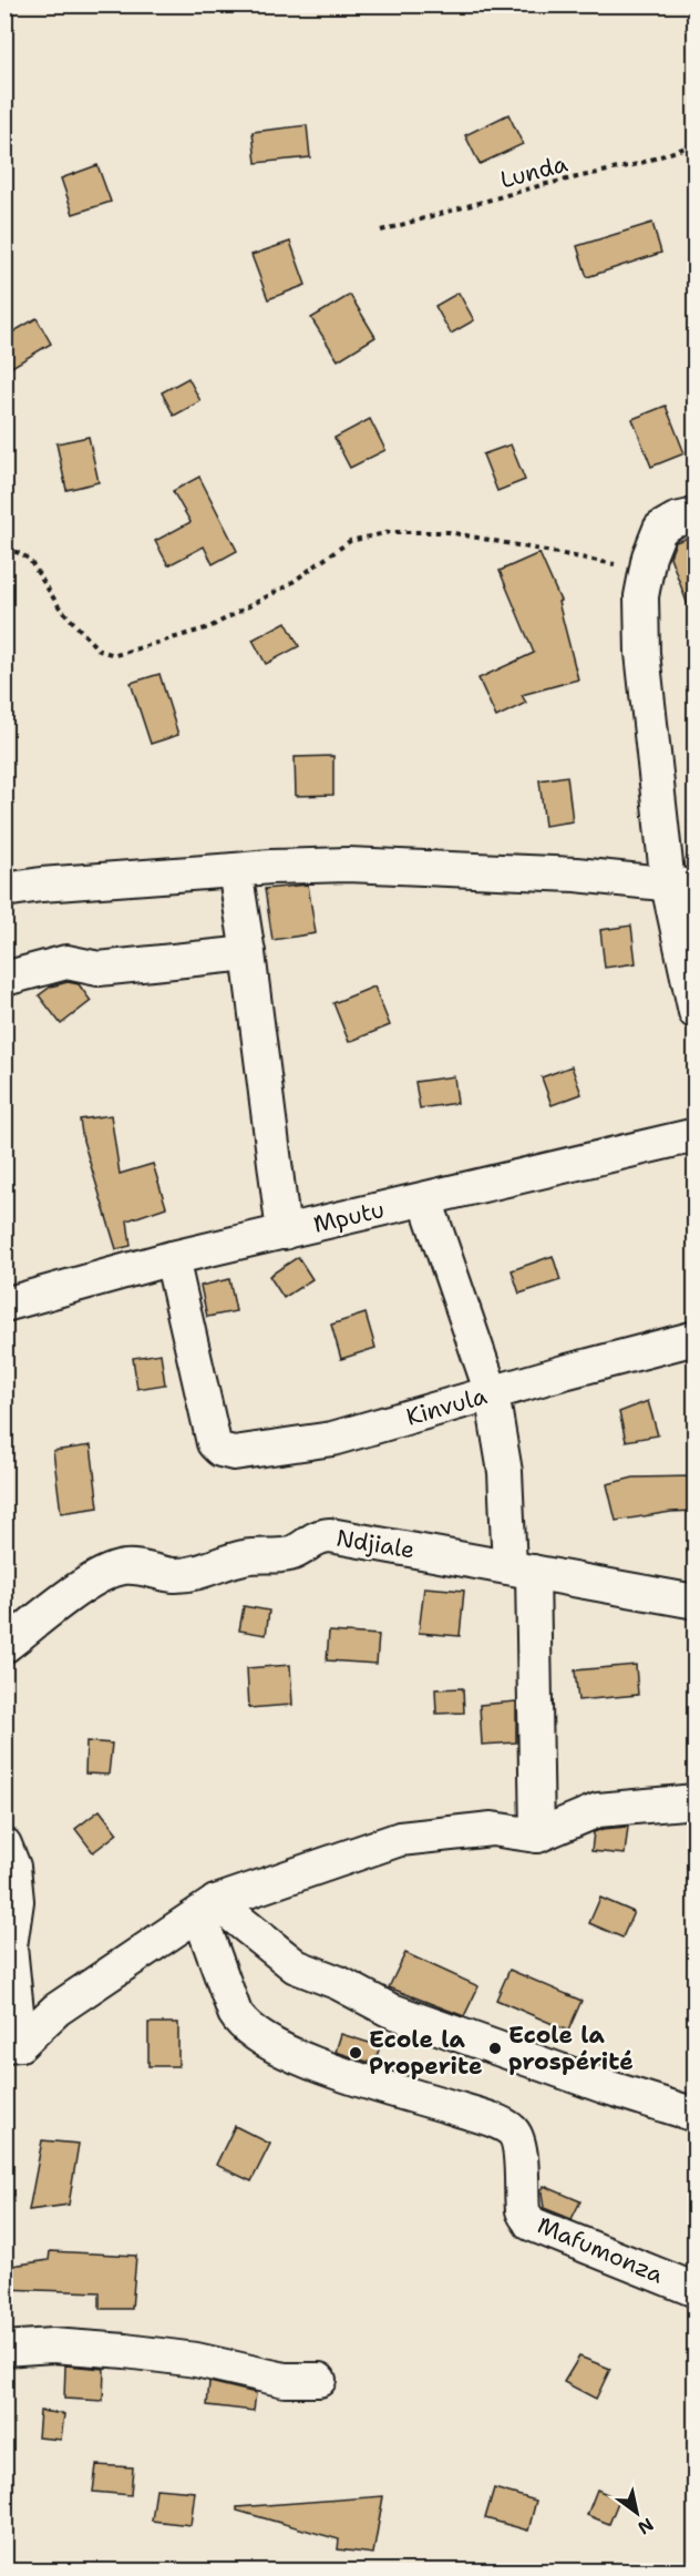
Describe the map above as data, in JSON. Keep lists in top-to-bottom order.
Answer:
{
  "streets": {
    "street": [
      "Mputu",
      "Kinvula",
      "Ndjiale",
      "Mafumonza"
    ],
    "path": ["Lunda"]
  },
  "crossings": [
    ["Mputu", "Kinvula"]
  ],
  "places": ["Ecole la prospérité", "Ecole la Properite"],
  "north": "bottom right"
}
